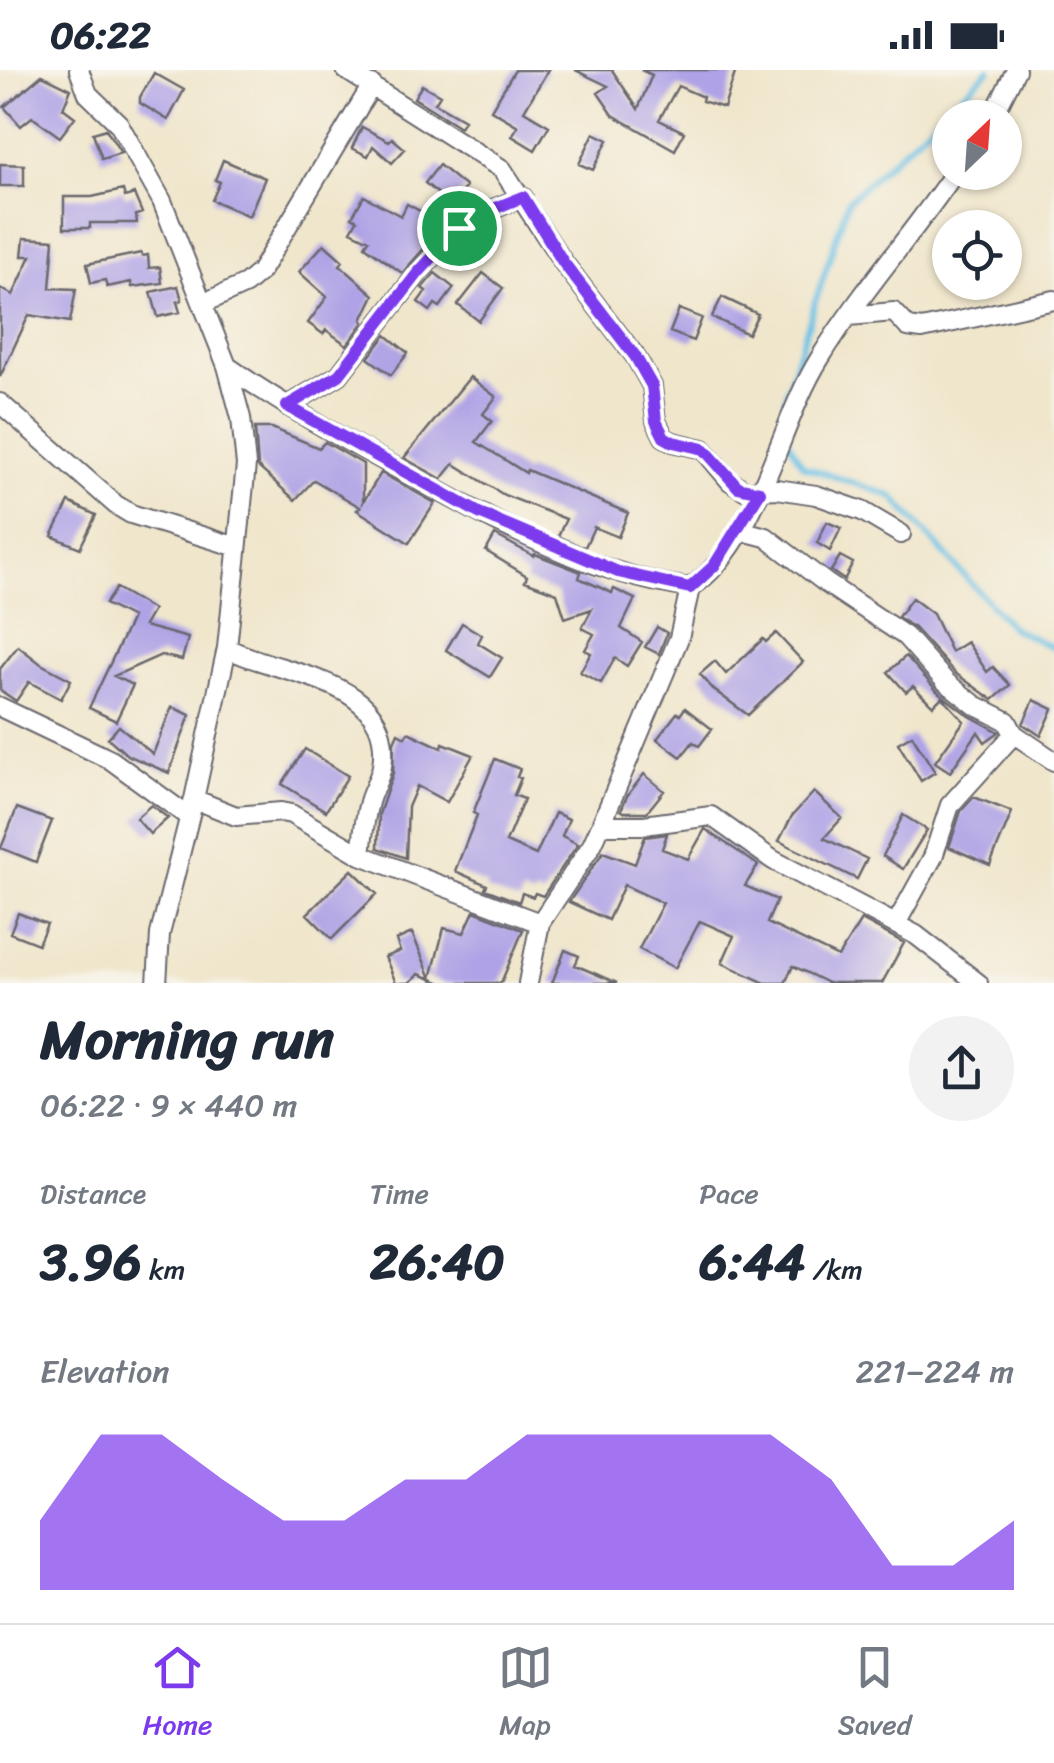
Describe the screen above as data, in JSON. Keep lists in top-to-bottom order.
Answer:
{
  "north": "top right",
  "page": {
    "status": "06:22",
    "heading": ["Morning run", "06:22 · 9 × 440 m"],
    "stats": [
      ["Distance", "3.96 km"],
      ["Time", "26:40"],
      ["Pace", "6:44 /km"]
    ],
    "chart": ["Elevation", "221–224 m"],
    "tabs": ["Home", "Map", "Saved"]
  }
}
